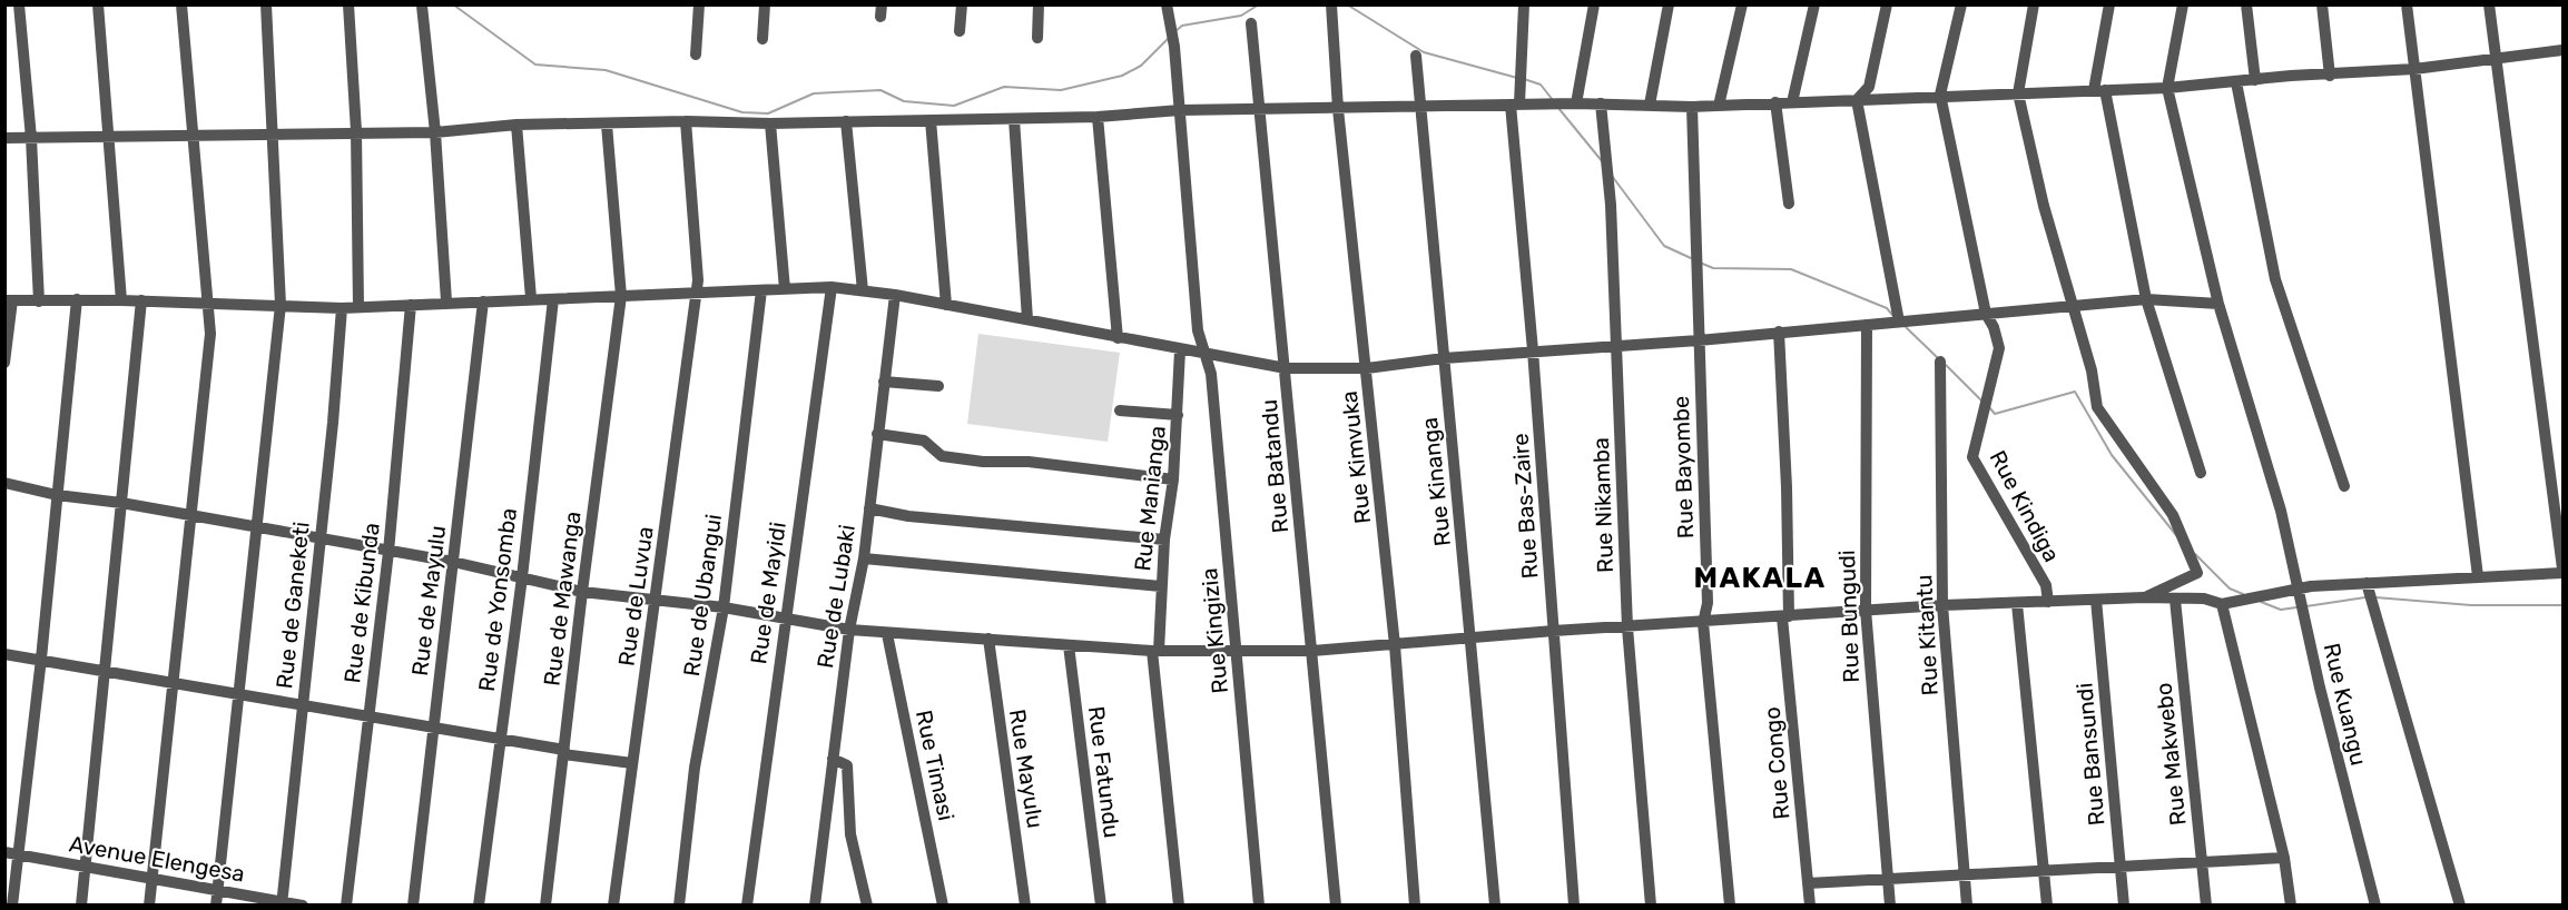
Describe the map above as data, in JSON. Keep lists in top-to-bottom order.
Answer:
{
  "streets": {
    "street": [
      "Rue Kimvuka",
      "Rue Batandu",
      "Rue Bayombe",
      "Rue Kinanga",
      "Rue Manianga",
      "Rue Nikamba",
      "Rue Bas-Zaire",
      "Rue Kindiga",
      "Rue de Mayidi",
      "Rue de Ubangui",
      "Rue de Luvua",
      "Rue de Lubaki",
      "Rue de Mawanga",
      "Rue de Yonsomba",
      "Rue de Mayulu",
      "Rue de Kibunda",
      "Rue de Ganeketi",
      "Rue Bungudi",
      "Rue Kingizia",
      "Rue Kitantu",
      "Rue Kuangu",
      "Rue Bansundi",
      "Rue Makwebo",
      "Rue Congo",
      "Rue Timasi",
      "Rue Mayulu",
      "Rue Fatundu",
      "Avenue Elengesa"
    ]
  },
  "crossings": [
    ["Rue de Ganeketi", "Avenue Elengesa"]
  ],
  "districts": ["MAKALA"]
}
